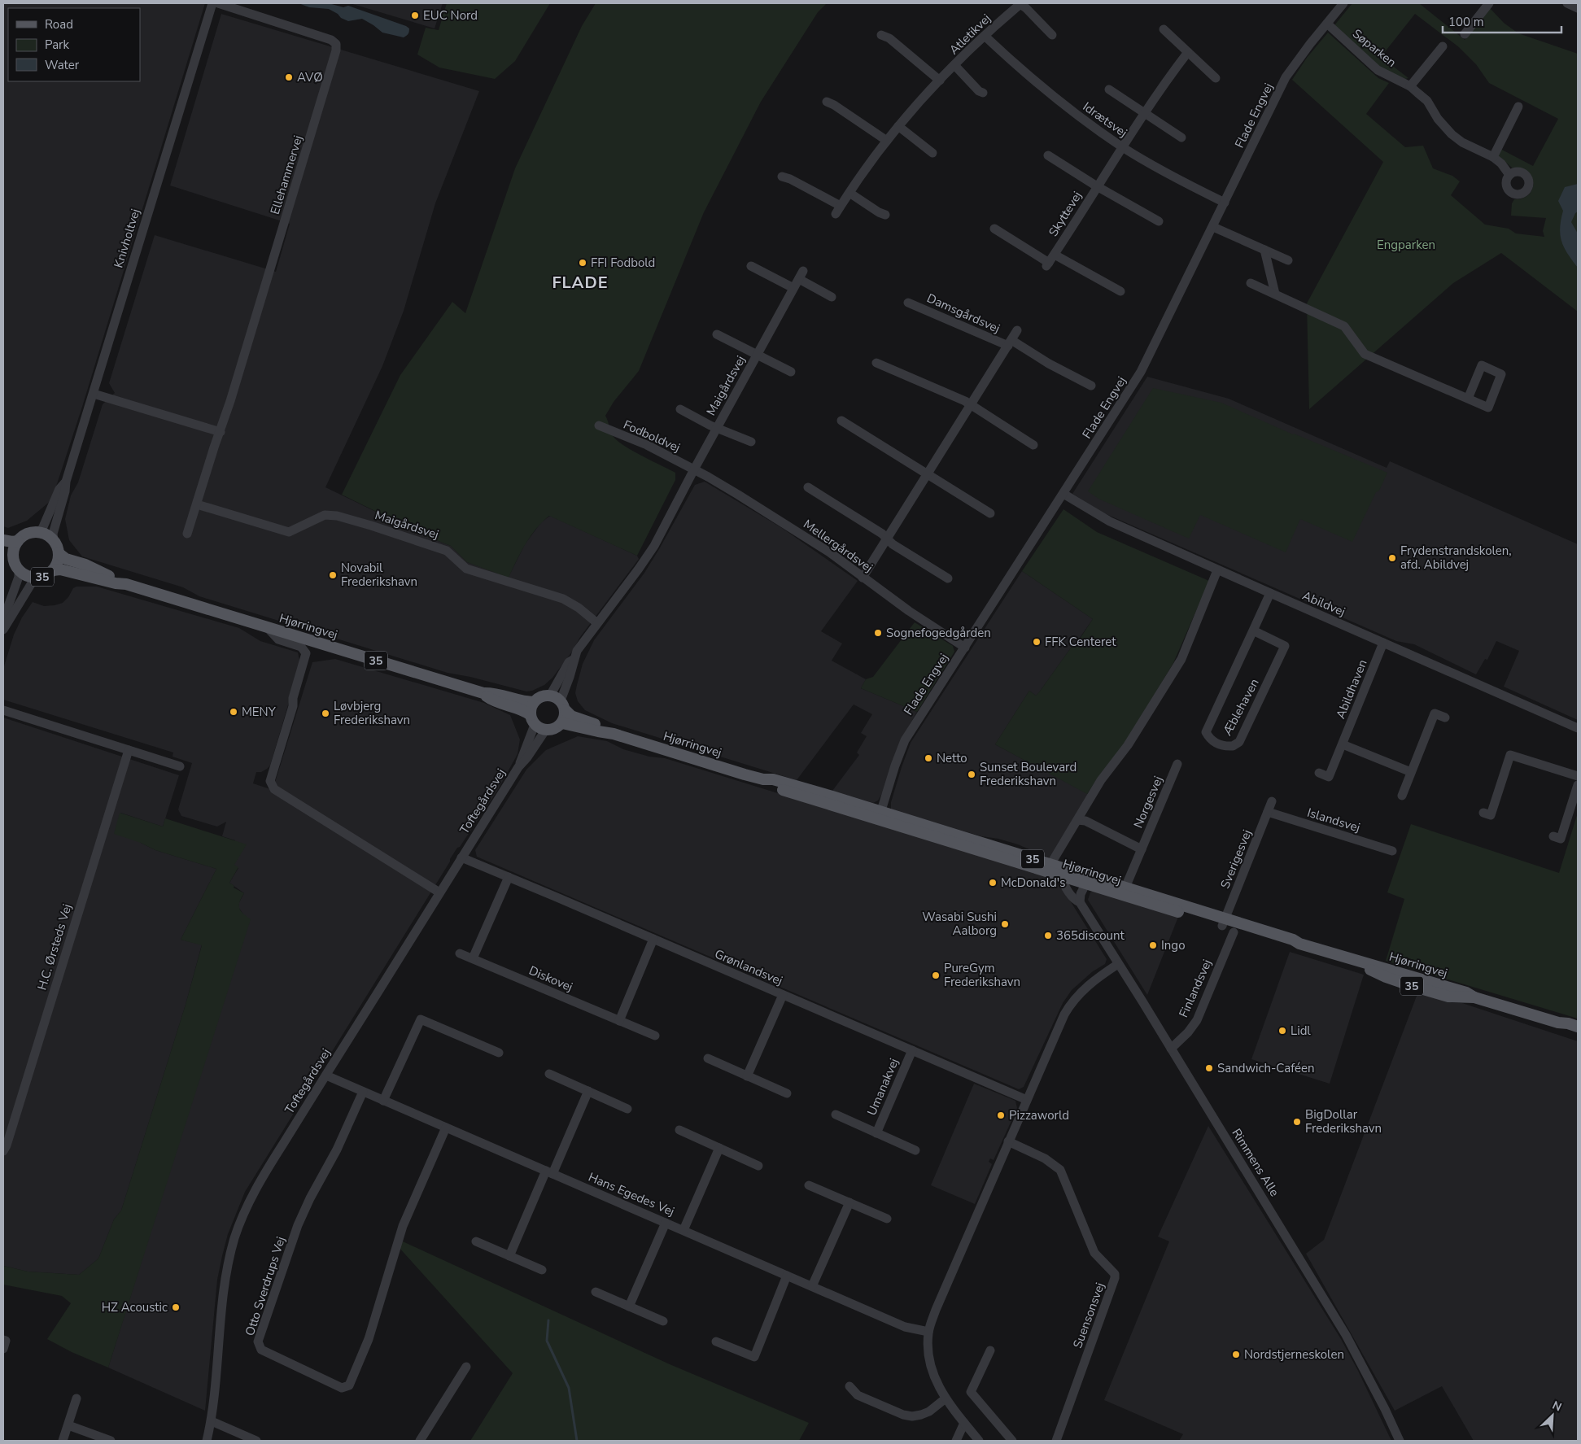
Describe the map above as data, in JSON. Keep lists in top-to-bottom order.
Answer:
{
  "streets": {
    "main road": ["35", "Hjørringvej"],
    "street": [
      "Atletikvej",
      "Søparken",
      "Flade Engvej",
      "Idrætsvej",
      "Ellehammervej",
      "Skyttevej",
      "Knivholtvej",
      "Damsgårdsvej",
      "Maigårdsvej",
      "Fodboldvej",
      "Mellergårdsvej",
      "Abildvej",
      "Abildhaven",
      "Æblehaven",
      "Toftegårdsvej",
      "Norgesvej",
      "Islandsvej",
      "Sverigesvej",
      "H.C. Ørsteds Vej",
      "Grønlandsvej",
      "Diskovej",
      "Finlandsvej",
      "Umanakvej",
      "Rimmens Alle",
      "Hans Egedes Vej",
      "Otto Sverdrups Vej",
      "Suensonsvej"
    ]
  },
  "crossings": [
    ["Atletikvej", "Idrætsvej"],
    ["Søparken", "Flade Engvej"],
    ["Flade Engvej", "Idrætsvej"],
    ["Flade Engvej", "Mellergårdsvej"],
    ["Flade Engvej", "Abildvej"],
    ["Flade Engvej", "Hjørringvej"],
    ["Idrætsvej", "Skyttevej"],
    ["Ellehammervej", "Maigårdsvej"],
    ["Knivholtvej", "35"],
    ["Knivholtvej", "Hjørringvej"],
    ["Damsgårdsvej", "Mellergårdsvej"],
    ["Maigårdsvej", "Fodboldvej"],
    ["Maigårdsvej", "Mellergårdsvej"],
    ["Maigårdsvej", "35"],
    ["Maigårdsvej", "Hjørringvej"],
    ["Maigårdsvej", "Toftegårdsvej"],
    ["Fodboldvej", "Mellergårdsvej"],
    ["35", "Hjørringvej"],
    ["35", "Toftegårdsvej"],
    ["Abildvej", "Abildhaven"],
    ["Abildvej", "Æblehaven"],
    ["Hjørringvej", "Toftegårdsvej"],
    ["Hjørringvej", "Norgesvej"],
    ["Hjørringvej", "Sverigesvej"],
    ["Hjørringvej", "Rimmens Alle"],
    ["Toftegårdsvej", "Grønlandsvej"],
    ["Toftegårdsvej", "Hans Egedes Vej"],
    ["Islandsvej", "Sverigesvej"],
    ["Grønlandsvej", "Umanakvej"],
    ["Finlandsvej", "Rimmens Alle"],
    ["Hans Egedes Vej", "Otto Sverdrups Vej"]
  ],
  "districts": ["FLADE"],
  "parks": ["Engparken"],
  "places": [
    "EUC Nord",
    "AVØ",
    "FFI Fodbold",
    "Frydenstrandskolen, afd. Abildvej",
    "Novabil Frederikshavn",
    "Sognefogedgården",
    "FFK Centeret",
    "MENY",
    "Løvbjerg Frederikshavn",
    "Netto",
    "Sunset Boulevard Frederikshavn",
    "McDonald's",
    "Wasabi Sushi Aalborg",
    "365discount",
    "Ingo",
    "PureGym Frederikshavn",
    "Lidl",
    "Sandwich-Caféen",
    "Pizzaworld",
    "BigDollar Frederikshavn",
    "HZ Acoustic",
    "Nordstjerneskolen"
  ],
  "legend": ["Road", "Park", "Water"],
  "scale_bar": "100 m",
  "north": "top right"
}
